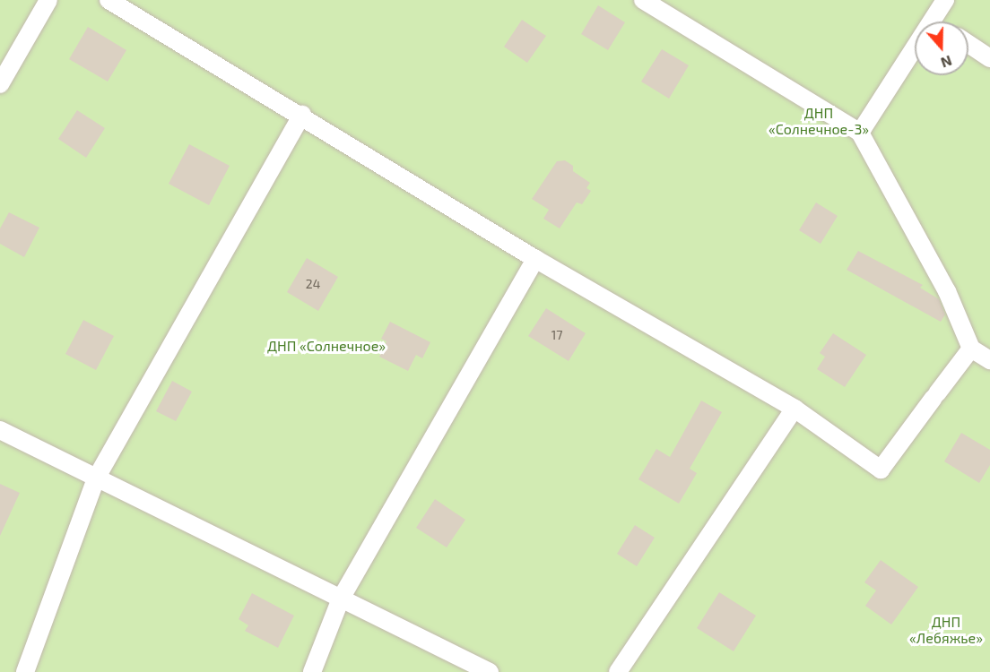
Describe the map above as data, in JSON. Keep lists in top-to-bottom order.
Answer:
{
  "parks": ["ДНП «Солнечное-3»", "ДНП «Солнечное»", "ДНП «Лебяжье»"],
  "house_numbers": ["24", "17"],
  "north": "bottom"
}
